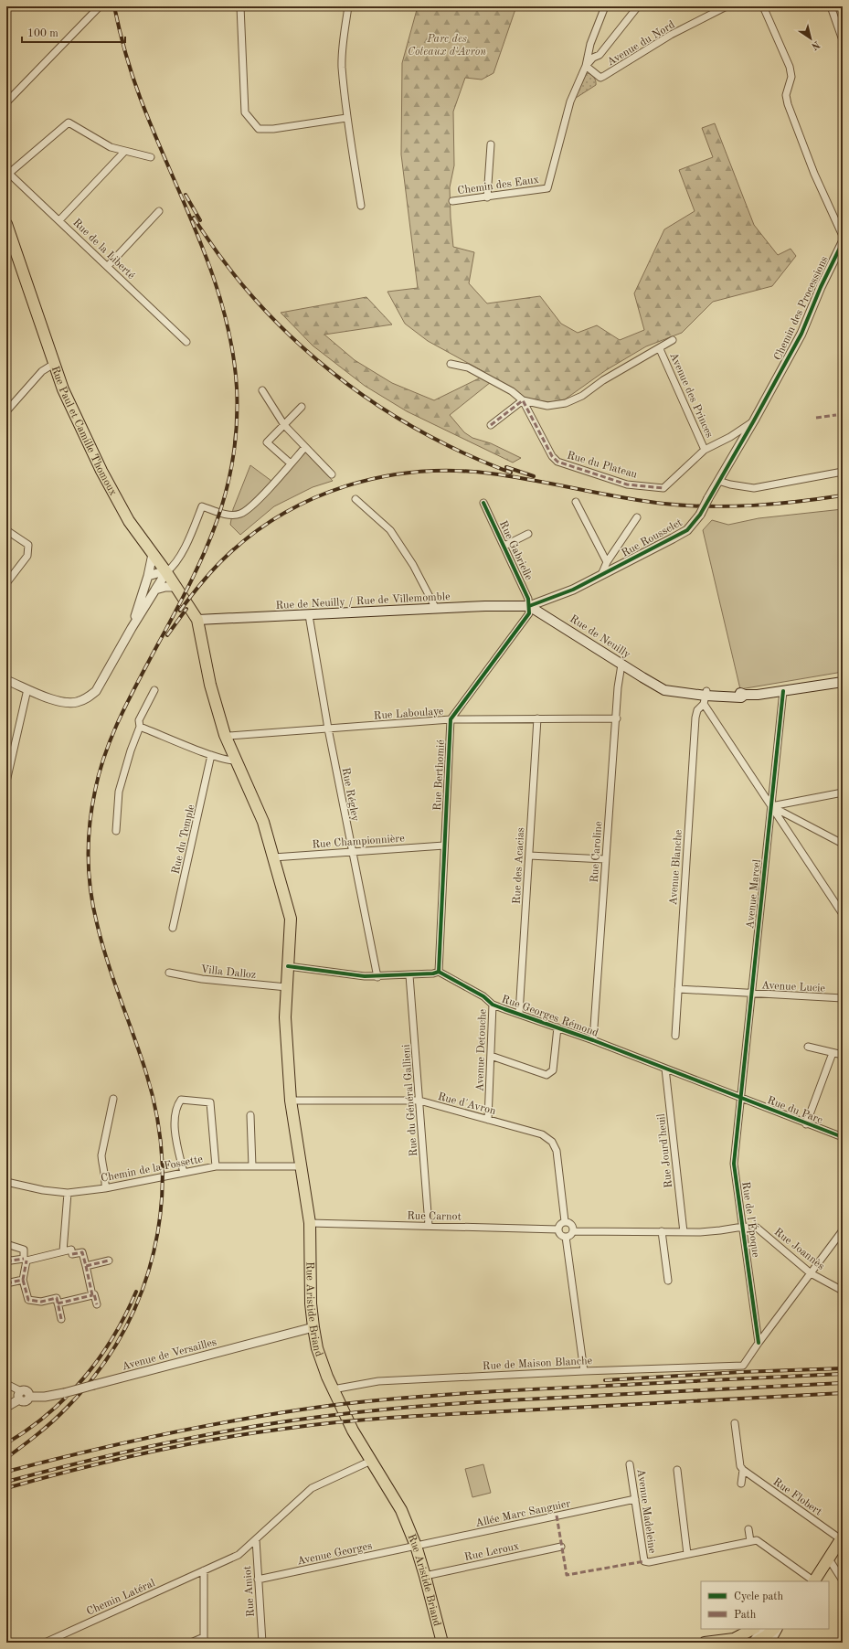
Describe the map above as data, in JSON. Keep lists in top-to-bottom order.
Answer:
{
  "streets": {
    "main road": [
      "Rue Paul et Camille Thomoux",
      "Rue de Neuilly / Rue de Villemomble",
      "Rue de Neuilly",
      "Rue Aristide Briand"
    ],
    "street": [
      "Avenue du Nord",
      "Chemin des Eaux",
      "Rue de la Liberté",
      "Chemin des Processions",
      "Avenue des Princes",
      "Rue du Plateau",
      "Rue Rousselet",
      "Rue Gabrielle",
      "Rue Laboulaye",
      "Rue Berthomié",
      "Rue Régley",
      "Rue du Temple",
      "Rue Championnière",
      "Rue Caroline",
      "Rue des Acacias",
      "Avenue Blanche",
      "Avenue Marcel",
      "Villa Dalloz",
      "Avenue Lucie",
      "Rue Georges Rémond",
      "Avenue Detouche",
      "Rue du Général Gallieni",
      "Rue d'Avron",
      "Rue du Parc",
      "Rue Jourd'heuil",
      "Chemin de la Fossette",
      "Rue Carnot",
      "Rue de l'Époque",
      "Rue Joannès",
      "Avenue de Versailles",
      "Rue de Maison Blanche",
      "Rue Flobert",
      "Avenue Madeleine",
      "Allée Marc Sangnier",
      "Rue Leroux",
      "Avenue Georges",
      "Rue Amiot",
      "Chemin Latéral"
    ]
  },
  "crossings": [
    ["Avenue du Nord", "Chemin des Eaux"],
    ["Chemin des Processions", "Rue du Plateau"],
    ["Chemin des Processions", "Rue Rousselet"],
    ["Avenue des Princes", "Rue du Plateau"],
    ["Rue Paul et Camille Thomoux", "Rue de Neuilly / Rue de Villemomble"],
    ["Rue Paul et Camille Thomoux", "Rue Laboulaye"],
    ["Rue Paul et Camille Thomoux", "Rue Aristide Briand"],
    ["Rue du Plateau", "Rue Rousselet"],
    ["Rue Rousselet", "Rue Gabrielle"],
    ["Rue Rousselet", "Rue de Neuilly / Rue de Villemomble"],
    ["Rue Rousselet", "Rue de Neuilly"],
    ["Rue Gabrielle", "Rue de Neuilly / Rue de Villemomble"],
    ["Rue Gabrielle", "Rue de Neuilly"],
    ["Rue de Neuilly / Rue de Villemomble", "Rue de Neuilly"],
    ["Rue de Neuilly / Rue de Villemomble", "Rue Régley"],
    ["Rue de Neuilly", "Rue Caroline"],
    ["Rue de Neuilly", "Avenue Blanche"],
    ["Rue de Neuilly", "Avenue Marcel"],
    ["Rue Laboulaye", "Rue Berthomié"],
    ["Rue Laboulaye", "Rue Régley"],
    ["Rue Laboulaye", "Rue Caroline"],
    ["Rue Laboulaye", "Rue des Acacias"],
    ["Rue Berthomié", "Rue Championnière"],
    ["Rue Berthomié", "Rue Georges Rémond"],
    ["Rue Régley", "Rue Championnière"],
    ["Rue Championnière", "Rue Aristide Briand"],
    ["Rue Caroline", "Rue Georges Rémond"],
    ["Rue des Acacias", "Rue Georges Rémond"],
    ["Avenue Blanche", "Avenue Lucie"],
    ["Avenue Marcel", "Avenue Lucie"],
    ["Avenue Marcel", "Rue Georges Rémond"],
    ["Avenue Marcel", "Rue du Parc"],
    ["Avenue Marcel", "Rue de l'Époque"],
    ["Villa Dalloz", "Rue Aristide Briand"],
    ["Rue Georges Rémond", "Avenue Detouche"],
    ["Rue Georges Rémond", "Rue du Parc"],
    ["Rue Georges Rémond", "Rue Jourd'heuil"],
    ["Rue Georges Rémond", "Rue de l'Époque"],
    ["Avenue Detouche", "Rue d'Avron"],
    ["Rue du Général Gallieni", "Rue d'Avron"],
    ["Rue du Général Gallieni", "Rue Carnot"],
    ["Rue d'Avron", "Rue Carnot"],
    ["Rue d'Avron", "Rue Aristide Briand"],
    ["Rue du Parc", "Rue de l'Époque"],
    ["Chemin de la Fossette", "Rue Aristide Briand"],
    ["Rue Carnot", "Rue Aristide Briand"],
    ["Rue de l'Époque", "Rue Joannès"],
    ["Rue de l'Époque", "Rue de Maison Blanche"],
    ["Rue Aristide Briand", "Avenue de Versailles"],
    ["Rue Aristide Briand", "Rue de Maison Blanche"],
    ["Rue Aristide Briand", "Allée Marc Sangnier"],
    ["Rue Aristide Briand", "Rue Leroux"],
    ["Rue Aristide Briand", "Avenue Georges"],
    ["Rue Aristide Briand", "Chemin Latéral"],
    ["Avenue Madeleine", "Allée Marc Sangnier"],
    ["Allée Marc Sangnier", "Avenue Georges"],
    ["Avenue Georges", "Rue Amiot"],
    ["Rue Amiot", "Chemin Latéral"]
  ],
  "parks": ["Parc des Coteaux d'Avron"],
  "legend": ["Cycle path", "Path"],
  "scale_bar": "100 m",
  "north": "bottom right"
}
